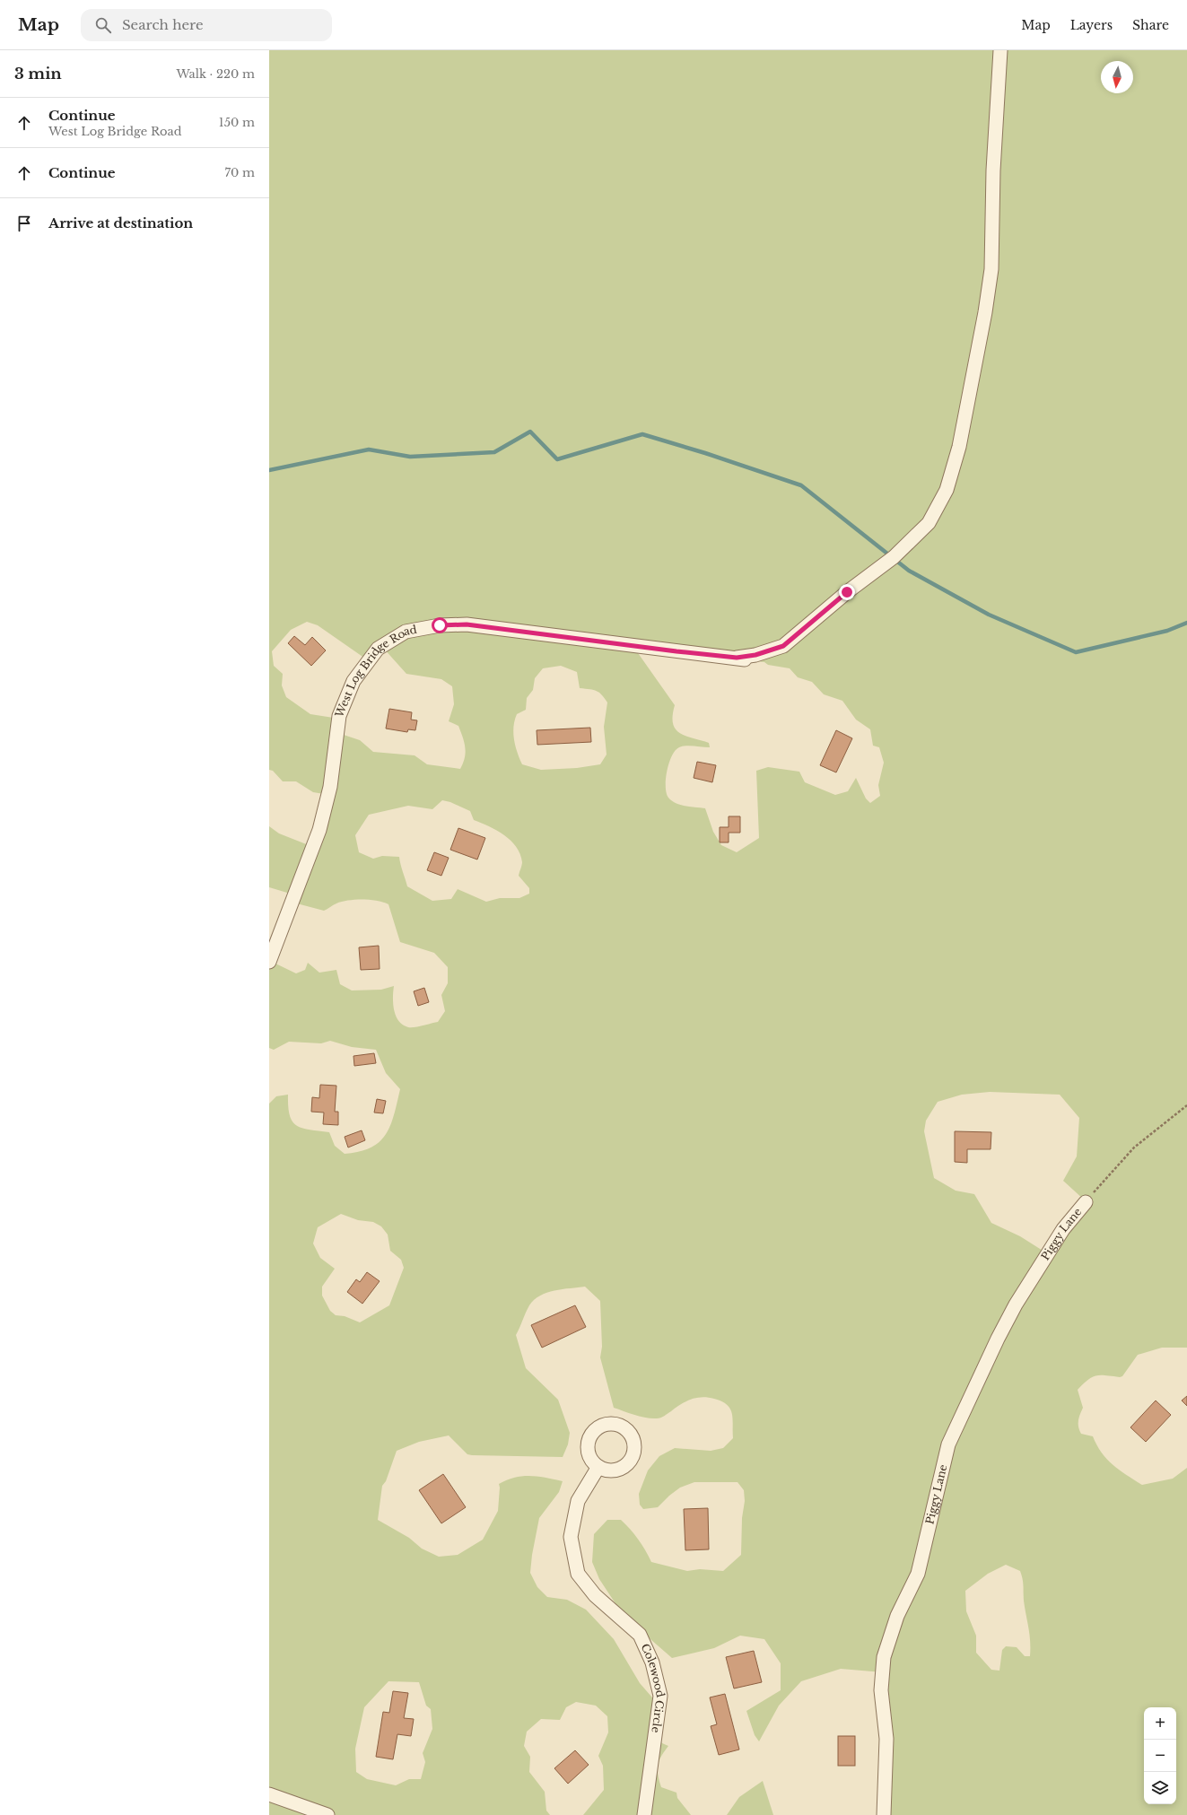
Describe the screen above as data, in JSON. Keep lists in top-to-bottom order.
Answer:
{
  "streets": {
    "street": ["West Log Bridge Road", "Piggy Lane", "Colewood Circle"]
  },
  "north": "bottom",
  "page": {
    "header": "Map",
    "search": "Search here",
    "nav": ["Map", "Layers", "Share"],
    "heading": ["3 min", "Walk · 220 m"],
    "list": [
      ["Continue", "West Log Bridge Road", "150 m"],
      ["Continue", "70 m"],
      "Arrive at destination"
    ],
    "map_buttons": ["+", "−"]
  }
}
